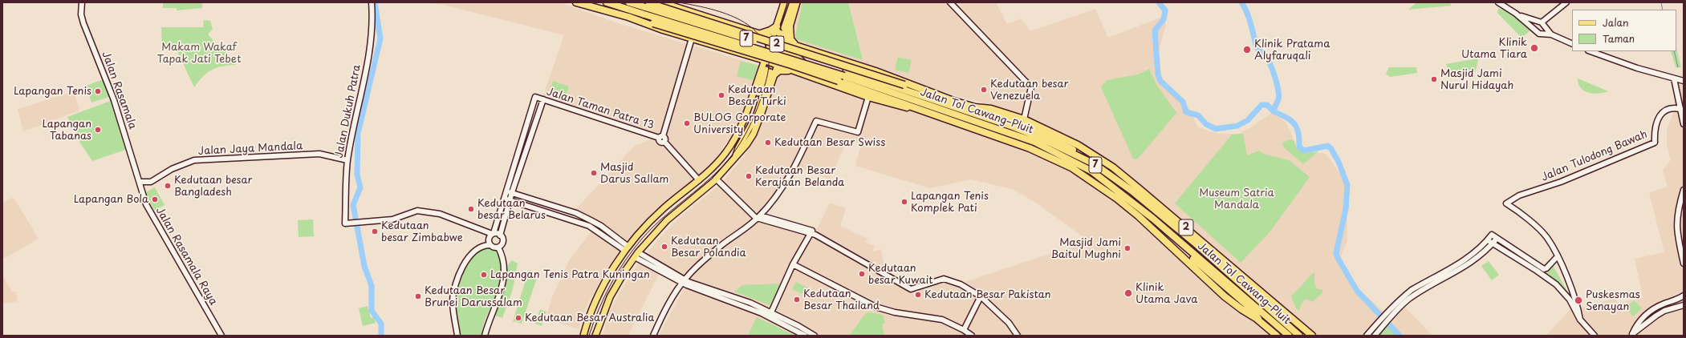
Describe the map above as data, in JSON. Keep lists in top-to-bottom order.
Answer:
{
  "streets": {
    "highway": ["7", "2", "Jalan Tol Cawang–Pluit"],
    "street": [
      "Jalan Rasamala",
      "Jalan Taman Patra 13",
      "Jalan Dukuh Patra",
      "Jalan Jaya Mandala",
      "Jalan Tulodong Bawah",
      "Jalan Rasamala Raya"
    ]
  },
  "crossings": [
    ["2", "Jalan Tol Cawang–Pluit"],
    ["Jalan Rasamala", "Jalan Jaya Mandala"],
    ["Jalan Rasamala", "Jalan Rasamala Raya"],
    ["Jalan Dukuh Patra", "Jalan Jaya Mandala"],
    ["Jalan Jaya Mandala", "Jalan Rasamala Raya"]
  ],
  "parks": ["Makam Wakaf Tapak Jati Tebet", "Museum Satria Mandala"],
  "places": [
    "Klinik Utama Tiara",
    "Klinik Pratama Alyfaruqali",
    "Masjid Jami Nurul Hidayah",
    "Kedutaan besar Venezuela",
    "Lapangan Tenis",
    "Kedutaan Besar Turki",
    "BULOG Corporate University",
    "Lapangan Tabanas",
    "Kedutaan Besar Swiss",
    "Masjid Darus Sallam",
    "Kedutaan Besar Kerajaan Belanda",
    "Kedutaan besar Bangladesh",
    "Lapangan Bola",
    "Lapangan Tenis Komplek Pati",
    "Kedutaan besar Belarus",
    "Kedutaan besar Zimbabwe",
    "Kedutaan Besar Polandia",
    "Masjid Jami Baitul Mughni",
    "Kedutaan besar Kuwait",
    "Lapangan Tenis Patra Kuningan",
    "Klinik Utama Java",
    "Kedutaan Besar Pakistan",
    "Kedutaan Besar Brunei Darussalam",
    "Kedutaan Besar Thailand",
    "Puskesmas Senayan",
    "Kedutaan Besar Australia"
  ],
  "legend": ["Jalan", "Taman"]
}
